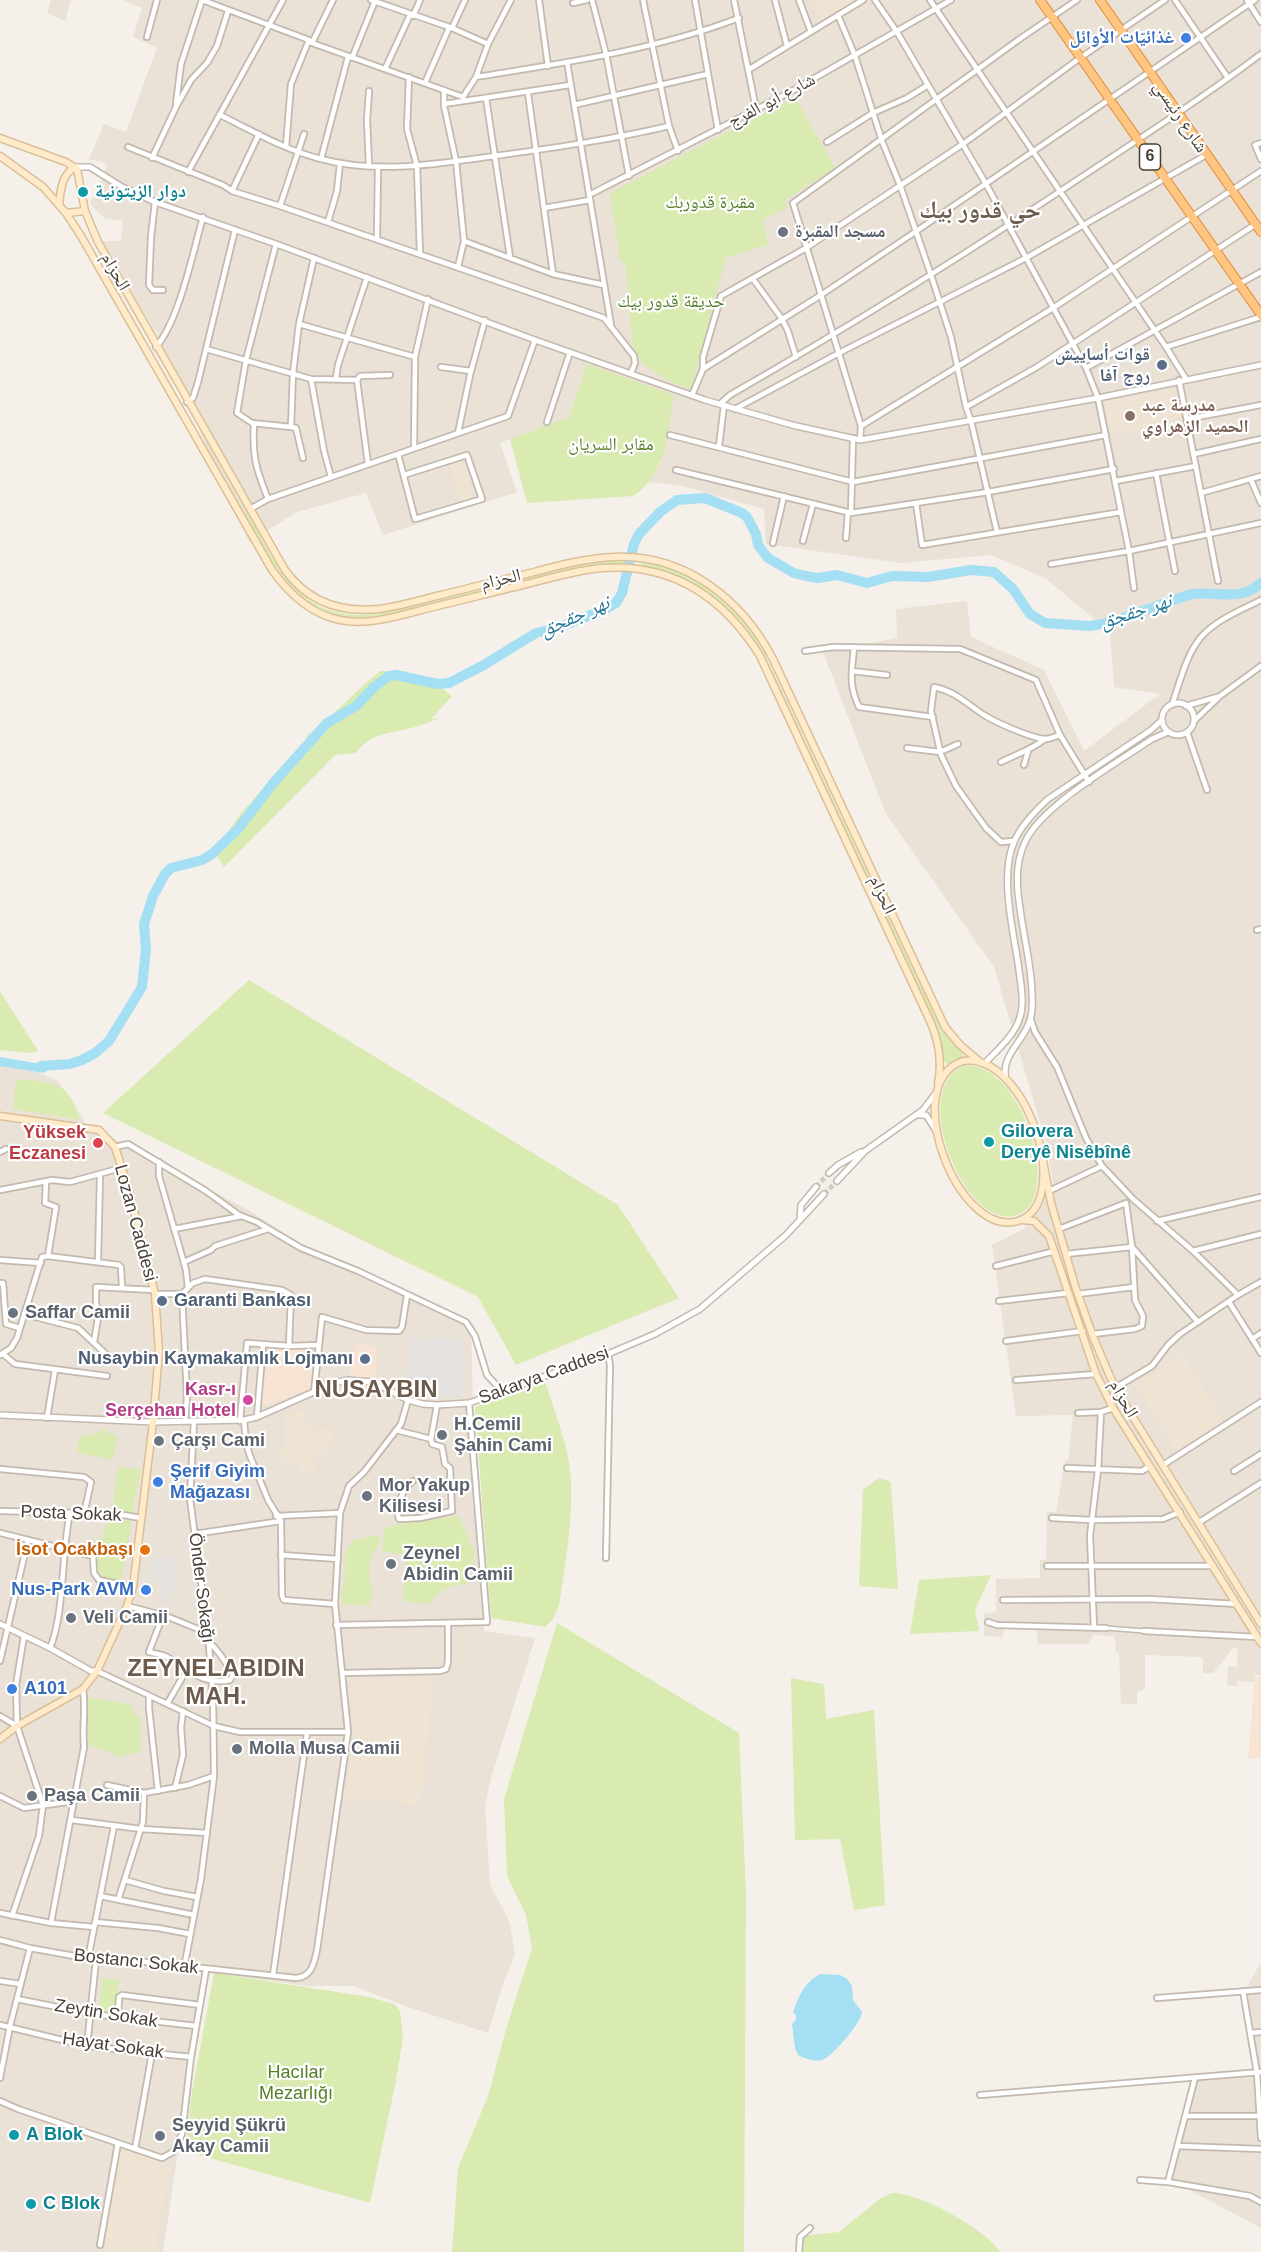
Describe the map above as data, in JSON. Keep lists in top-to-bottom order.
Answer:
{
  "streets": {
    "highway": ["شارع رئيسي", "6"],
    "main road": ["الحزام", "Lozan Caddesi"],
    "street": [
      "شارع أبو الفرج",
      "Sakarya Caddesi",
      "Posta Sokak",
      "Önder Sokağı",
      "Bostancı Sokak",
      "Zeytin Sokak",
      "Hayat Sokak"
    ]
  },
  "crossings": [
    ["Lozan Caddesi", "Sakarya Caddesi"],
    ["Lozan Caddesi", "Posta Sokak"],
    ["Sakarya Caddesi", "Önder Sokağı"],
    ["Önder Sokağı", "Bostancı Sokak"]
  ],
  "districts": ["حي قدور بيك", "NUSAYBIN", "ZEYNELABIDIN MAH."],
  "water": ["نهر جقجق"],
  "parks": [
    "مقبرة قدوربك",
    "حديقة قدور بيك",
    "مقابر السريان",
    "Hacılar Mezarlığı"
  ],
  "places": [
    "غذائيّات الأوائل",
    "دوار الزيتونية",
    "مسجد المقبرة",
    "قوات أساييش روج آفا",
    "مدرسة عبد الحميد الزهراوي",
    "Gilovera Deryê Nisêbînê",
    "Yüksek Eczanesi",
    "Garanti Bankası",
    "Saffar Camii",
    "Nusaybin Kaymakamlık Lojmanı",
    "Kasr-ı Serçehan Hotel",
    "H.Cemil Şahin Cami",
    "Çarşı Cami",
    "Şerif Giyim Mağazası",
    "Mor Yakup Kilisesi",
    "İsot Ocakbaşı",
    "Zeynel Abidin Camii",
    "Nus-Park AVM",
    "Veli Camii",
    "A101",
    "Molla Musa Camii",
    "Paşa Camii",
    "A Blok",
    "Seyyid Şükrü Akay Camii",
    "C Blok"
  ]
}
